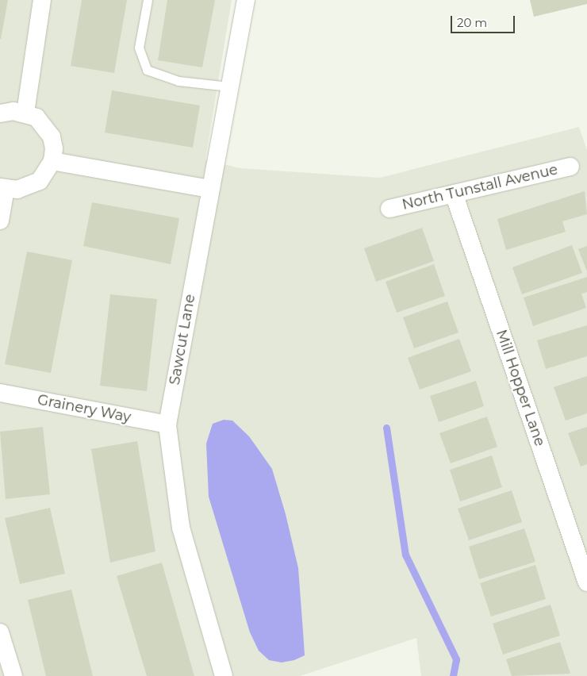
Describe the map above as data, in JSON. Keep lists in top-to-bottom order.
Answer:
{
  "streets": {
    "street": [
      "North Tunstall Avenue",
      "Sawcut Lane",
      "Mill Hopper Lane",
      "Grainery Way"
    ]
  },
  "crossings": [
    ["North Tunstall Avenue", "Mill Hopper Lane"],
    ["Sawcut Lane", "Grainery Way"]
  ],
  "scale_bar": "20 m"
}
